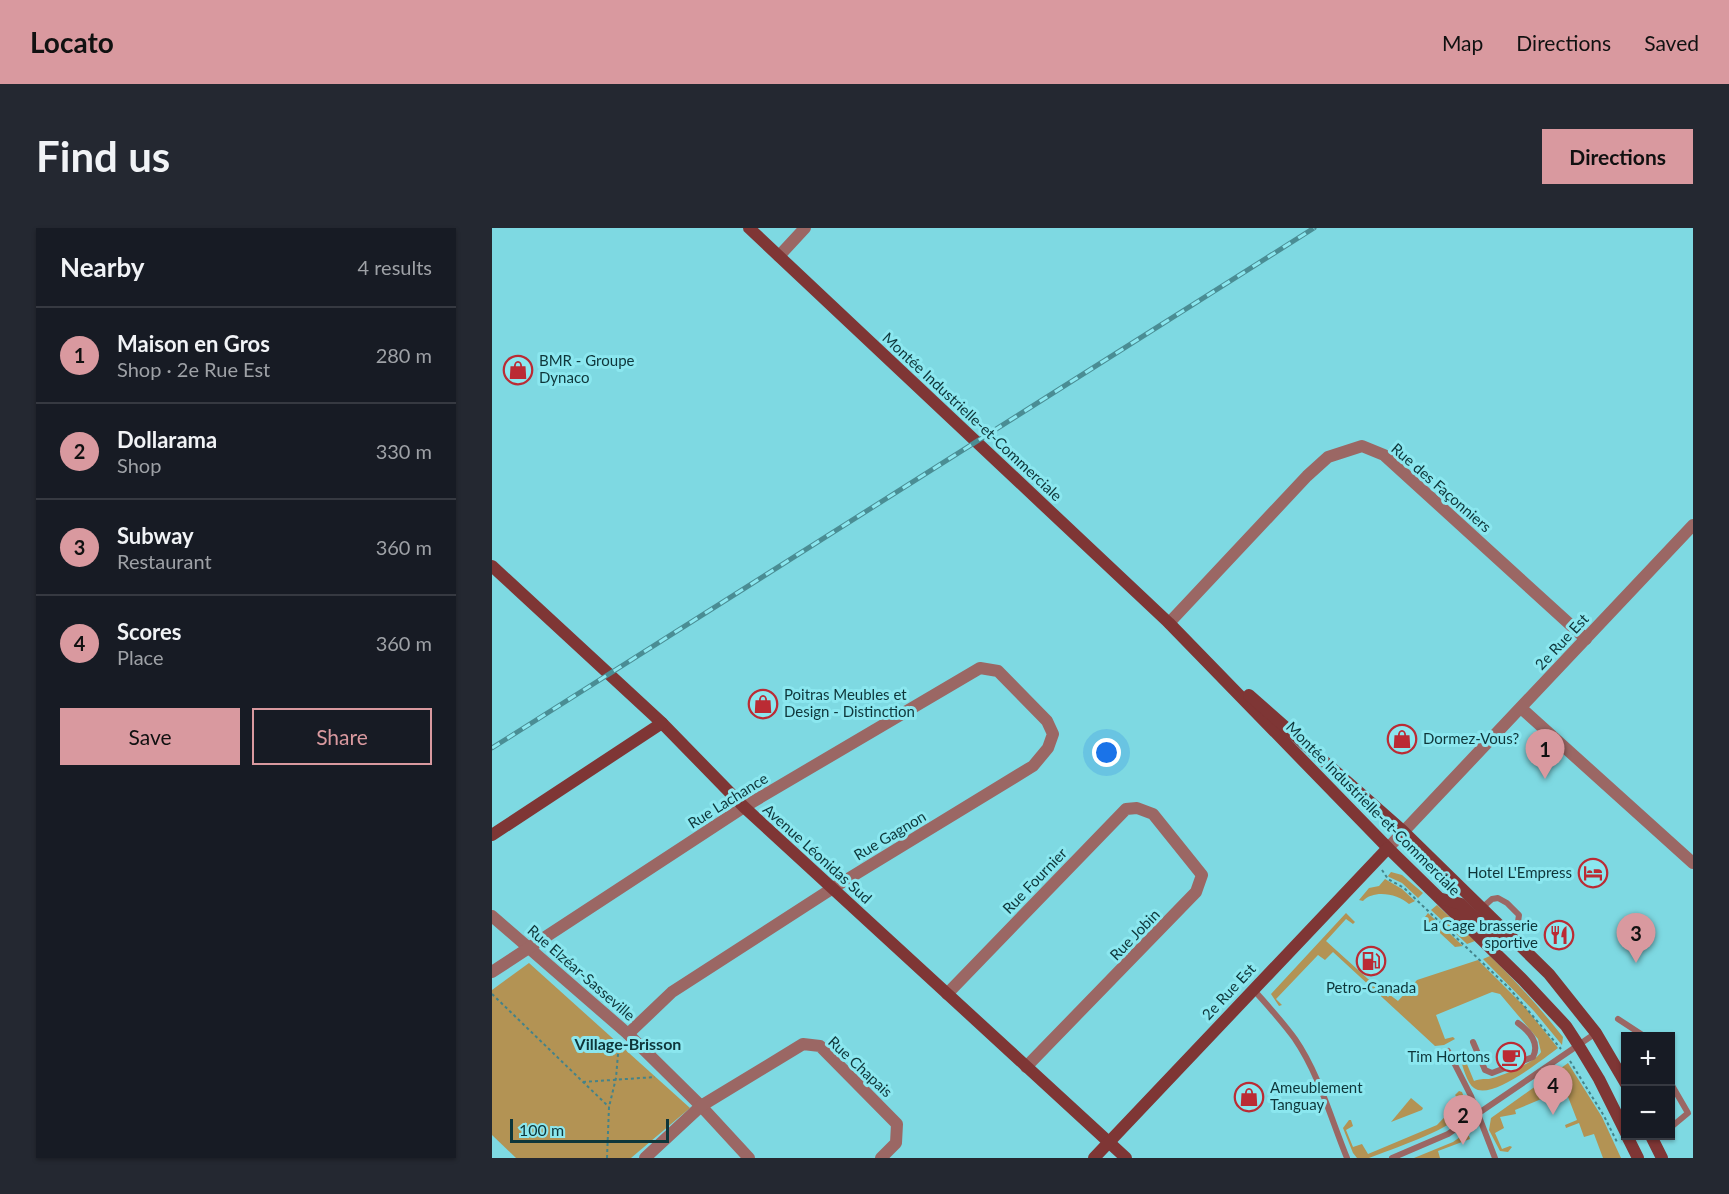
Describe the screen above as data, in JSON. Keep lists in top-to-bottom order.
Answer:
{
  "streets": {
    "main road": ["Montée Industrielle-et-Commerciale", "2e Rue Est", "Avenue Léonidas Sud"],
    "street": [
      "Rue des Façonniers",
      "Rue Lachance",
      "Rue Gagnon",
      "Rue Fournier",
      "Rue Jobin",
      "Rue Elzéar-Sasseville",
      "Rue Chapais"
    ]
  },
  "crossings": [
    ["Montée Industrielle-et-Commerciale", "Rue des Façonniers"],
    ["Montée Industrielle-et-Commerciale", "2e Rue Est"],
    ["Rue des Façonniers", "2e Rue Est"],
    ["2e Rue Est", "Avenue Léonidas Sud"],
    ["Rue Lachance", "Rue Gagnon"],
    ["Rue Lachance", "Avenue Léonidas Sud"],
    ["Rue Lachance", "Rue Elzéar-Sasseville"],
    ["Rue Gagnon", "Avenue Léonidas Sud"],
    ["Rue Gagnon", "Rue Elzéar-Sasseville"],
    ["Avenue Léonidas Sud", "Rue Fournier"],
    ["Avenue Léonidas Sud", "Rue Jobin"],
    ["Rue Fournier", "Rue Jobin"],
    ["Rue Elzéar-Sasseville", "Rue Chapais"]
  ],
  "districts": ["Village-Brisson"],
  "places": {
    "shop": [
      "BMR - Groupe Dynaco",
      "Poitras Meubles et Design - Distinction",
      "Dormez-Vous?",
      "Ameublement Tanguay"
    ],
    "hotel": ["Hotel L'Empress"],
    "restaurant": ["La Cage brasserie sportive"],
    "fuel station": ["Petro-Canada"],
    "cafe": ["Tim Hortons"]
  },
  "scale_bar": "100 m",
  "page": {
    "header": "Locato",
    "nav": ["Map", "Directions", "Saved"],
    "buttons": [
      "Directions",
      ["Save", "Share"]
    ],
    "title": "Find us",
    "heading": ["Nearby", "4 results"],
    "list": [
      {
        "mark": "1",
        "name": "Maison en Gros",
        "note": "Shop · 2e Rue Est",
        "value": "280 m"
      },
      {
        "mark": "2",
        "name": "Dollarama",
        "note": "Shop",
        "value": "330 m"
      },
      {
        "mark": "3",
        "name": "Subway",
        "note": "Restaurant",
        "value": "360 m"
      },
      {
        "mark": "4",
        "name": "Scores",
        "note": "Place",
        "value": "360 m"
      }
    ],
    "pins": [
      "1",
      "3",
      "4",
      "2"
    ],
    "map_buttons": ["+", "−"],
    "scale": "100 m"
  }
}
